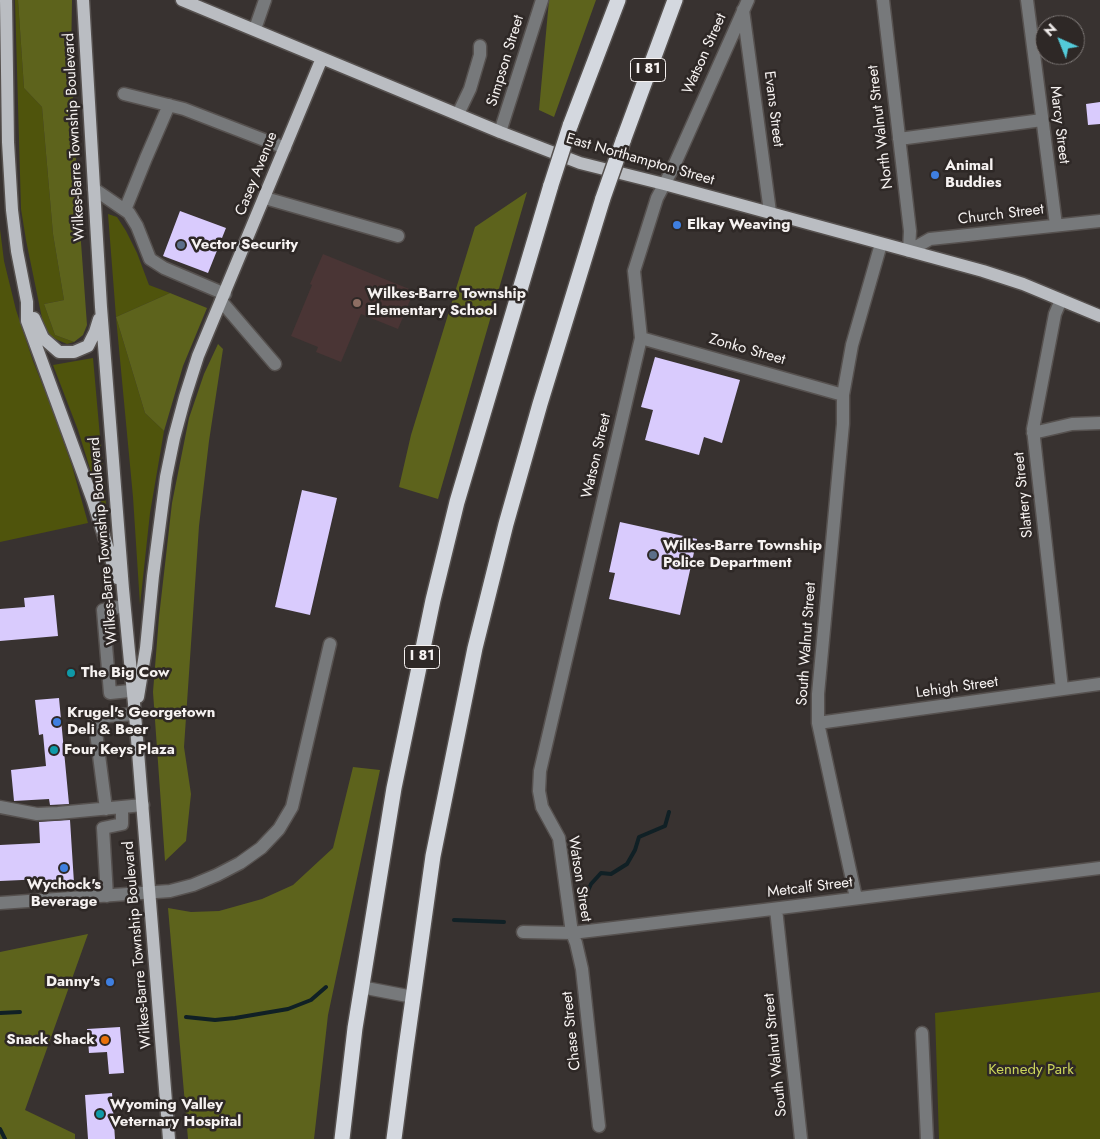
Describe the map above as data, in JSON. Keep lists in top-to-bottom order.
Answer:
{
  "streets": {
    "highway": ["I 81"],
    "main road": ["Wilkes-Barre Township Boulevard", "East Northampton Street", "Casey Avenue"],
    "street": [
      "Watson Street",
      "Simpson Street",
      "Evans Street",
      "Marcy Street",
      "North Walnut Street",
      "Church Street",
      "Zonko Street",
      "Slattery Street",
      "South Walnut Street",
      "Lehigh Street",
      "Metcalf Street",
      "Chase Street"
    ]
  },
  "crossings": [
    ["Watson Street", "Evans Street"],
    ["Watson Street", "East Northampton Street"],
    ["Watson Street", "Zonko Street"],
    ["Watson Street", "Metcalf Street"],
    ["Watson Street", "Chase Street"],
    ["Simpson Street", "East Northampton Street"],
    ["Evans Street", "East Northampton Street"],
    ["Marcy Street", "Church Street"],
    ["North Walnut Street", "East Northampton Street"],
    ["North Walnut Street", "Church Street"],
    ["Wilkes-Barre Township Boulevard", "Casey Avenue"],
    ["East Northampton Street", "Casey Avenue"],
    ["East Northampton Street", "Church Street"],
    ["East Northampton Street", "Slattery Street"],
    ["East Northampton Street", "South Walnut Street"],
    ["Zonko Street", "South Walnut Street"],
    ["Slattery Street", "Lehigh Street"],
    ["South Walnut Street", "Lehigh Street"],
    ["South Walnut Street", "Metcalf Street"],
    ["Metcalf Street", "Chase Street"]
  ],
  "parks": ["Kennedy Park"],
  "places": [
    "Animal Buddies",
    "Elkay Weaving",
    "Vector Security",
    "Wilkes-Barre Township Elementary School",
    "Wilkes-Barre Township Police Department",
    "The Big Cow",
    "Krugel's Georgetown Deli & Beer",
    "Four Keys Plaza",
    "Wychock's Beverage",
    "Danny's",
    "Snack Shack",
    "Wyoming Valley Veternary Hospital"
  ],
  "north": "top left"
}
